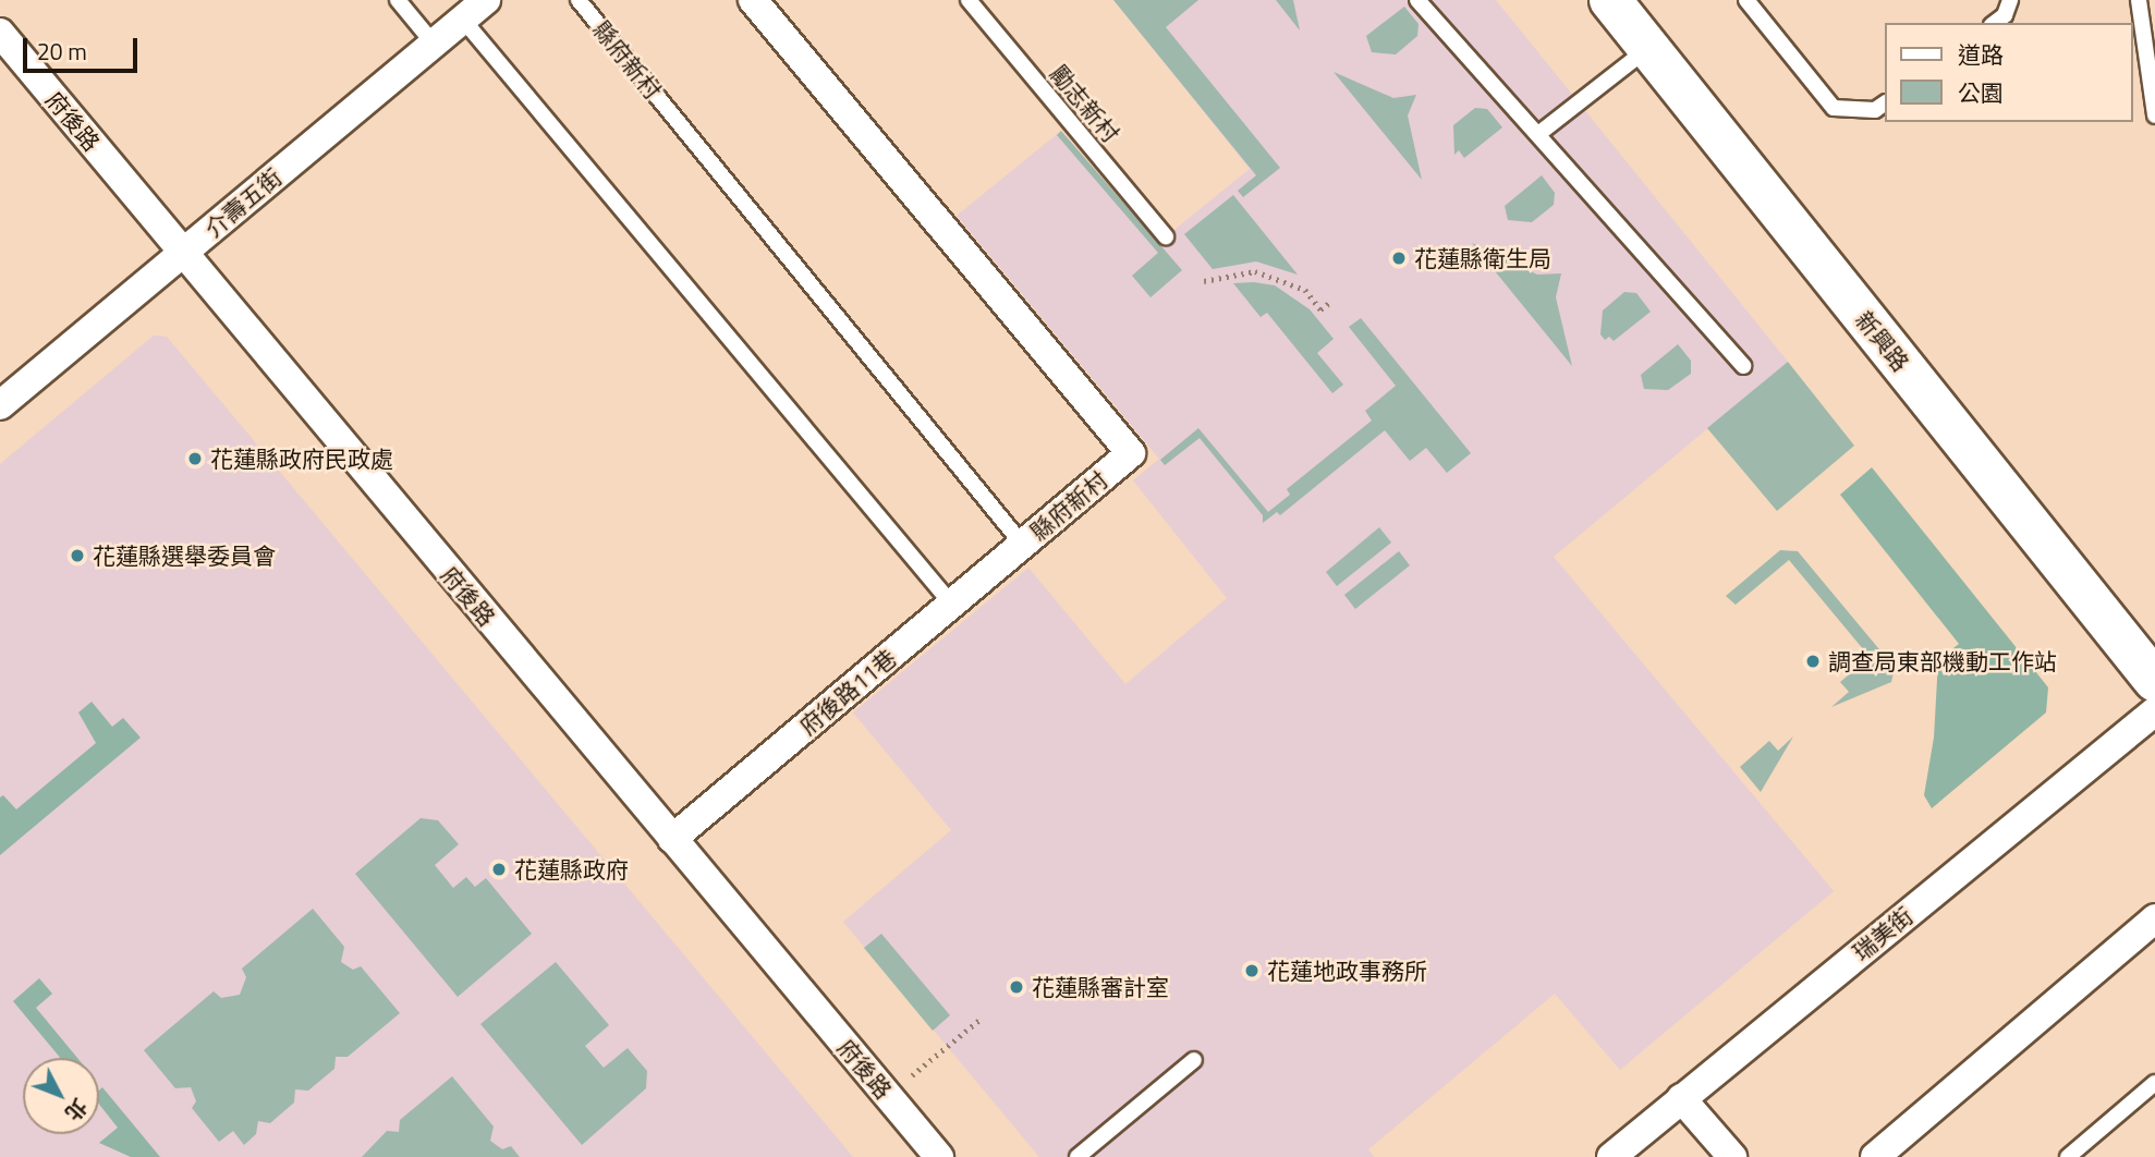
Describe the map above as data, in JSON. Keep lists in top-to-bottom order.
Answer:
{
  "streets": {
    "street": [
      "縣府新村",
      "府後路",
      "介壽五街",
      "新興路",
      "府後路11巷",
      "瑞美街"
    ],
    "lane": ["勵志新村"]
  },
  "crossings": [
    ["縣府新村", "府後路11巷"],
    ["府後路", "介壽五街"],
    ["府後路", "府後路11巷"]
  ],
  "places": [
    "花蓮縣衛生局",
    "花蓮縣政府民政處",
    "花蓮縣選舉委員會",
    "調查局東部機動工作站",
    "花蓮縣政府",
    "花蓮地政事務所",
    "花蓮縣審計室"
  ],
  "legend": ["道路", "公園"],
  "scale_bar": "20 m",
  "north": "bottom right"
}
